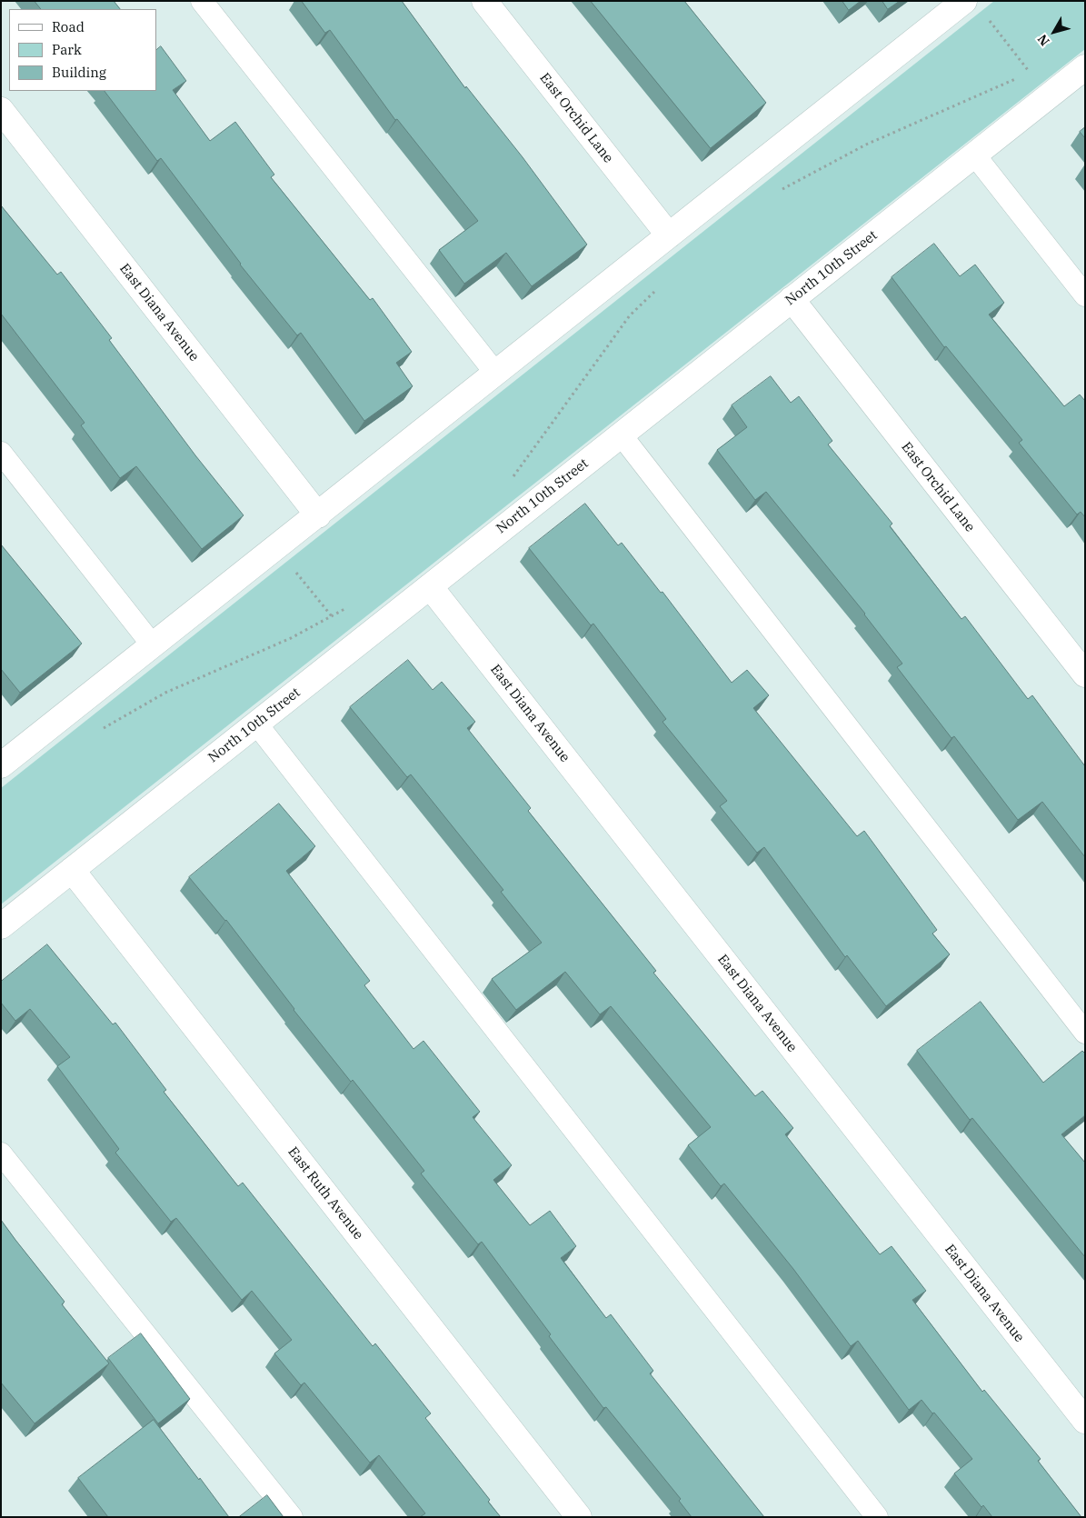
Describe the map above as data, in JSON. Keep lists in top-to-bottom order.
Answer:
{
  "streets": {
    "street": [
      "East Orchid Lane",
      "North 10th Street",
      "East Diana Avenue",
      "East Ruth Avenue"
    ]
  },
  "crossings": [
    ["East Orchid Lane", "North 10th Street"],
    ["North 10th Street", "East Diana Avenue"],
    ["North 10th Street", "East Ruth Avenue"]
  ],
  "legend": ["Road", "Park", "Building"],
  "north": "bottom left"
}
